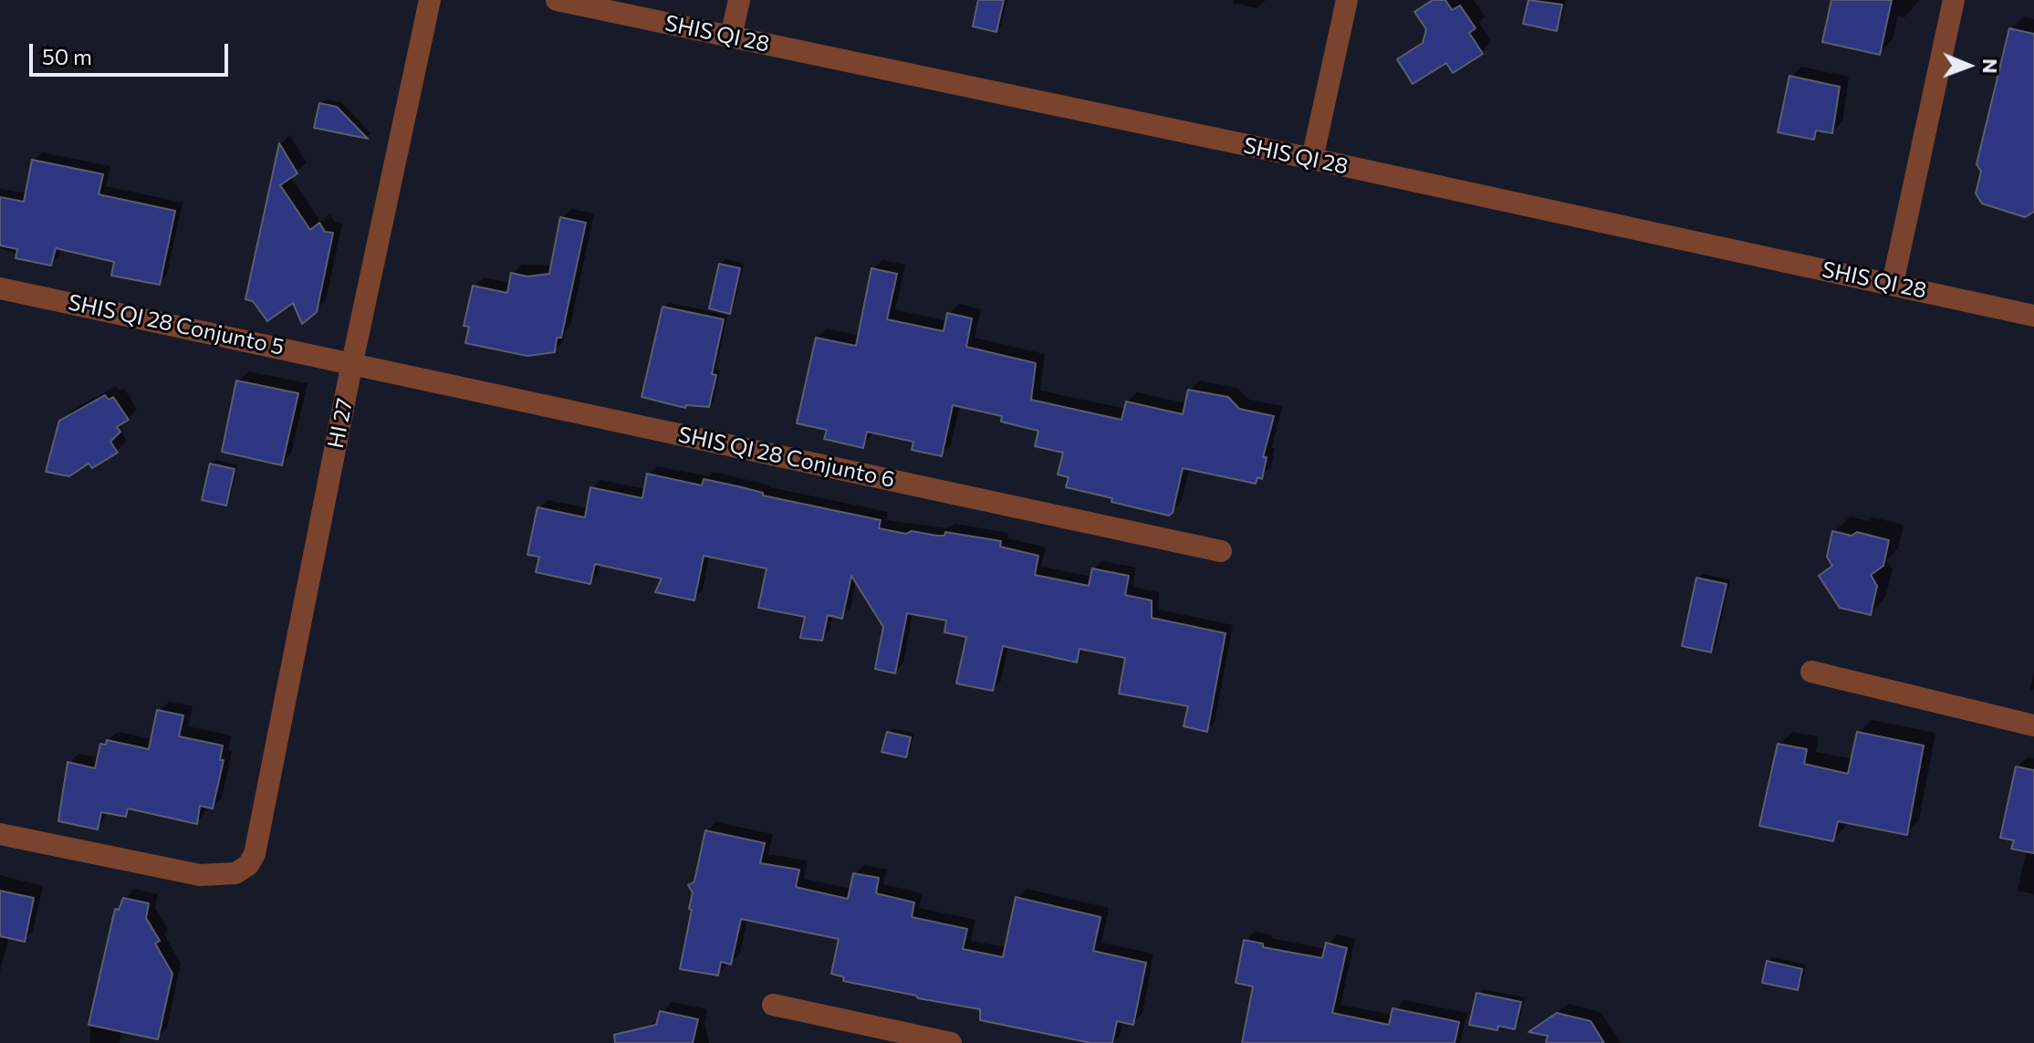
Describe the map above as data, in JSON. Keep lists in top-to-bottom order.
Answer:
{
  "streets": {
    "street": [
      "SHIS QI 28",
      "SHIS QI 28 Conjunto 5",
      "HI 27",
      "SHIS QI 28 Conjunto 6"
    ]
  },
  "crossings": [
    ["SHIS QI 28 Conjunto 5", "HI 27"],
    ["SHIS QI 28 Conjunto 5", "SHIS QI 28 Conjunto 6"],
    ["HI 27", "SHIS QI 28 Conjunto 6"]
  ],
  "scale_bar": "50 m",
  "north": "right"
}
